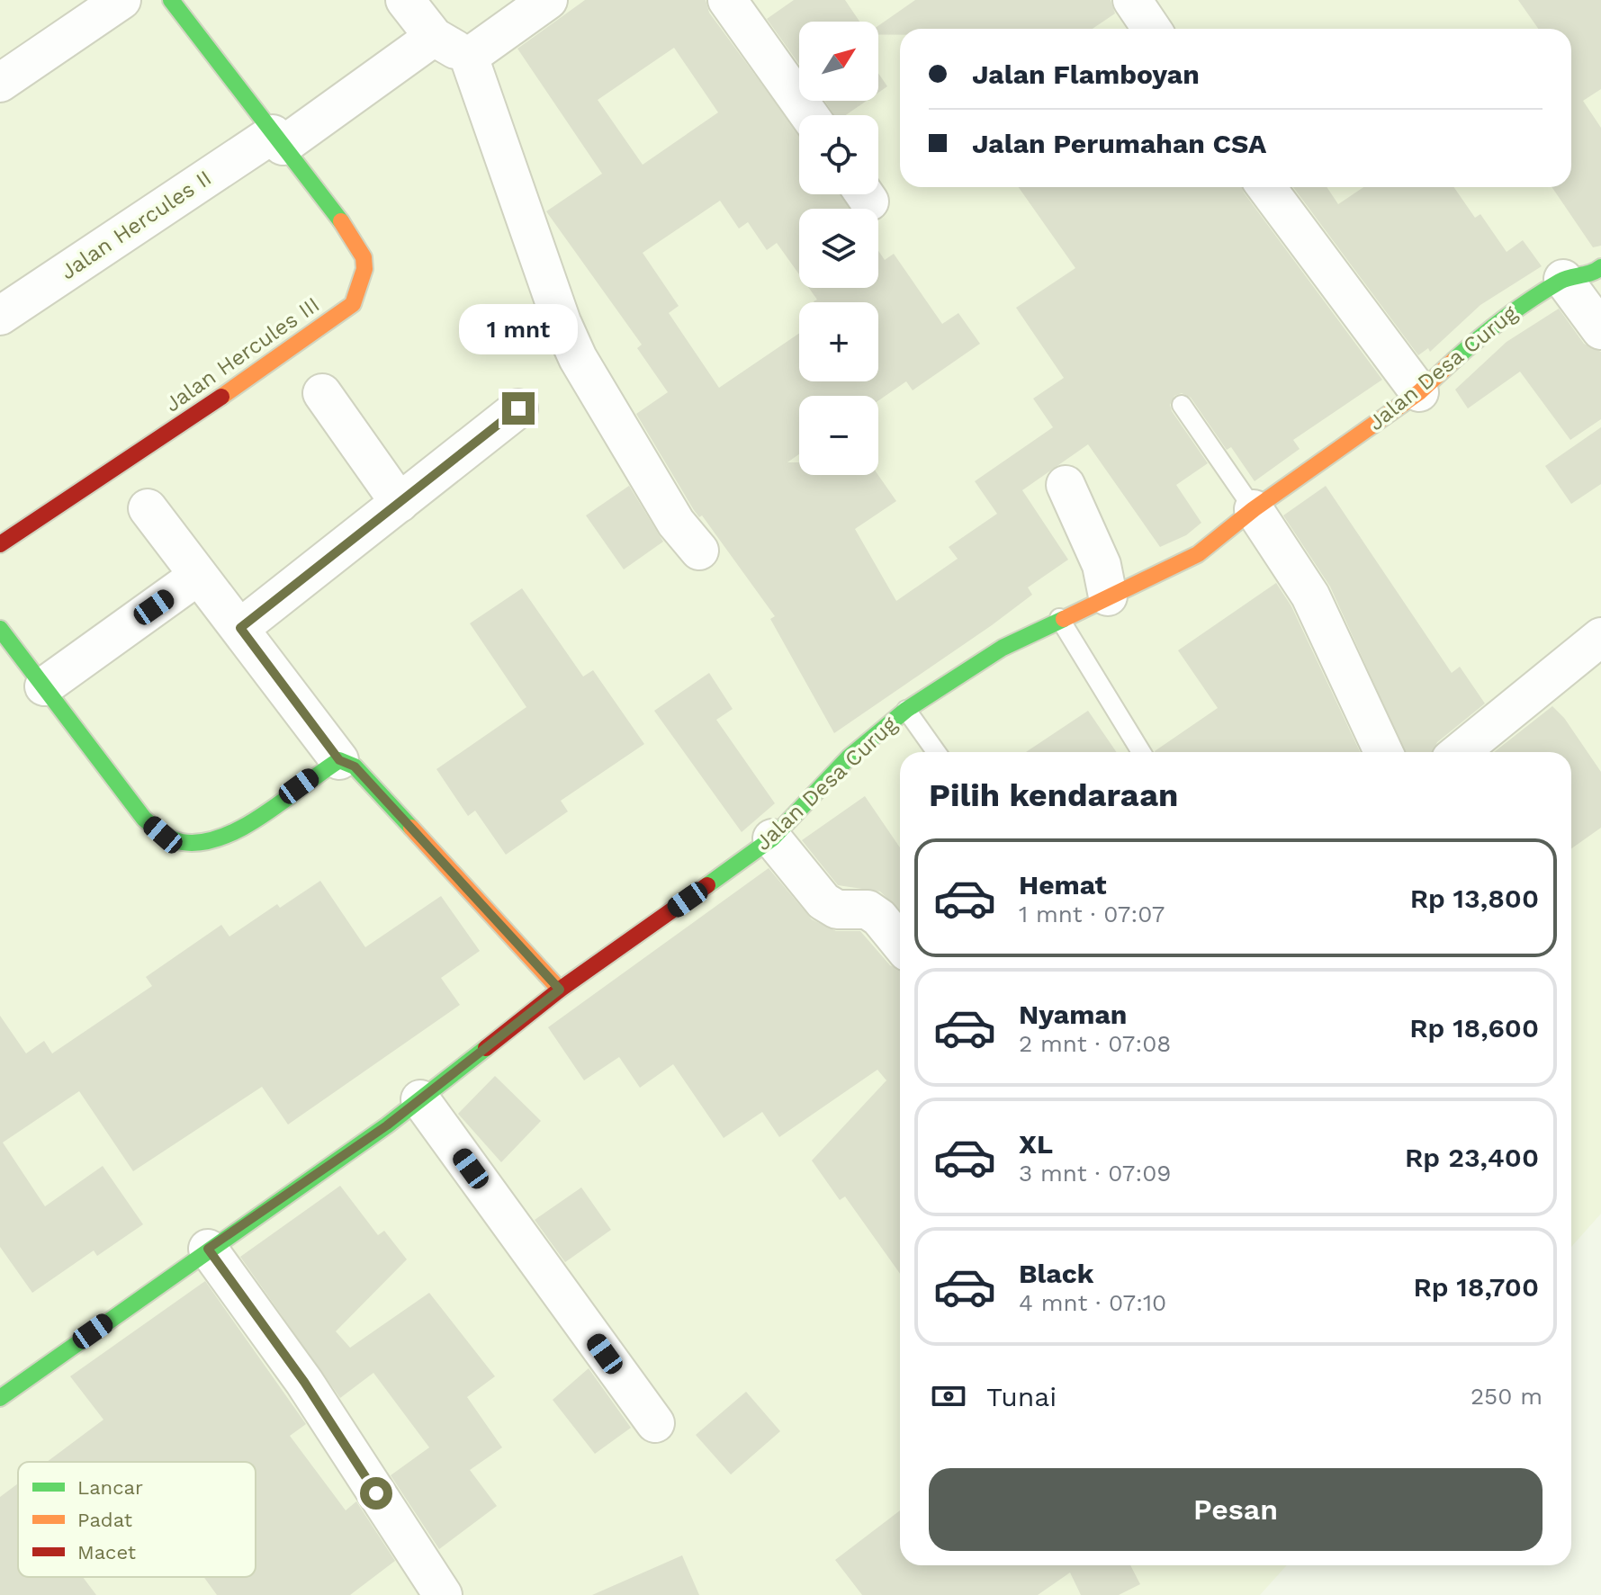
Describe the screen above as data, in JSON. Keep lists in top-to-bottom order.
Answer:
{
  "streets": {
    "street": ["Jalan Hercules II", "Jalan Hercules III", "Jalan Desa Curug"]
  },
  "crossings": [
    ["Jalan Hercules II", "Jalan Hercules III"]
  ],
  "legend": ["Lancar", "Padat", "Macet"],
  "north": "top right",
  "page": {
    "map_buttons": ["+", "−"],
    "banner": ["Jalan Flamboyan", "Jalan Perumahan CSA"],
    "bubble": "1 mnt",
    "heading": "Pilih kendaraan",
    "list": [
      {
        "name": "Hemat",
        "note": "1 mnt · 07:07",
        "value": "Rp 13,800"
      },
      {
        "name": "Nyaman",
        "note": "2 mnt · 07:08",
        "value": "Rp 18,600"
      },
      {
        "name": "XL",
        "note": "3 mnt · 07:09",
        "value": "Rp 23,400"
      },
      {
        "name": "Black",
        "note": "4 mnt · 07:10",
        "value": "Rp 18,700"
      }
    ],
    "pay": ["Tunai", "250 m"],
    "buttons": "Pesan"
  }
}
